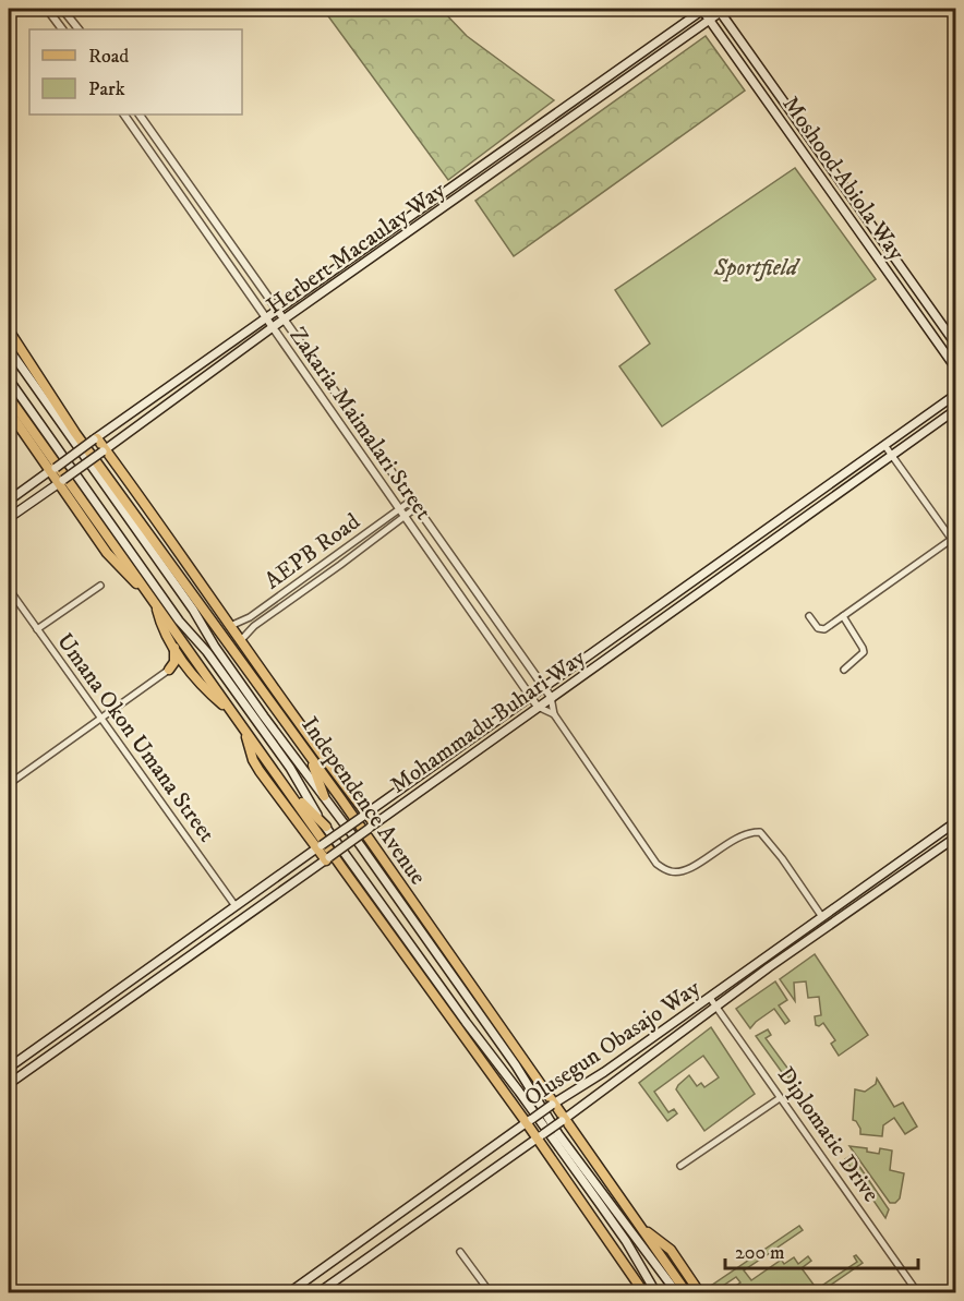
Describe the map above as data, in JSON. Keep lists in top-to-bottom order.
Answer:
{
  "streets": {
    "main road": [
      "Moshood Abiola Way",
      "Herbert Macaulay Way",
      "Mohammadu Buhari Way",
      "Independence Avenue",
      "Olusegun Obasajo Way"
    ],
    "street": [
      "Zakaria Maimalari Street",
      "AEPB Road",
      "Umana Okon Umana Street",
      "Diplomatic Drive"
    ]
  },
  "crossings": [
    ["Moshood Abiola Way", "Herbert Macaulay Way"],
    ["Herbert Macaulay Way", "Zakaria Maimalari Street"],
    ["Zakaria Maimalari Street", "AEPB Road"],
    ["Zakaria Maimalari Street", "Mohammadu Buhari Way"],
    ["Zakaria Maimalari Street", "Olusegun Obasajo Way"],
    ["Mohammadu Buhari Way", "Umana Okon Umana Street"],
    ["Independence Avenue", "Olusegun Obasajo Way"],
    ["Olusegun Obasajo Way", "Diplomatic Drive"]
  ],
  "parks": ["Sportfield"],
  "legend": ["Road", "Park"],
  "scale_bar": "200 m"
}
